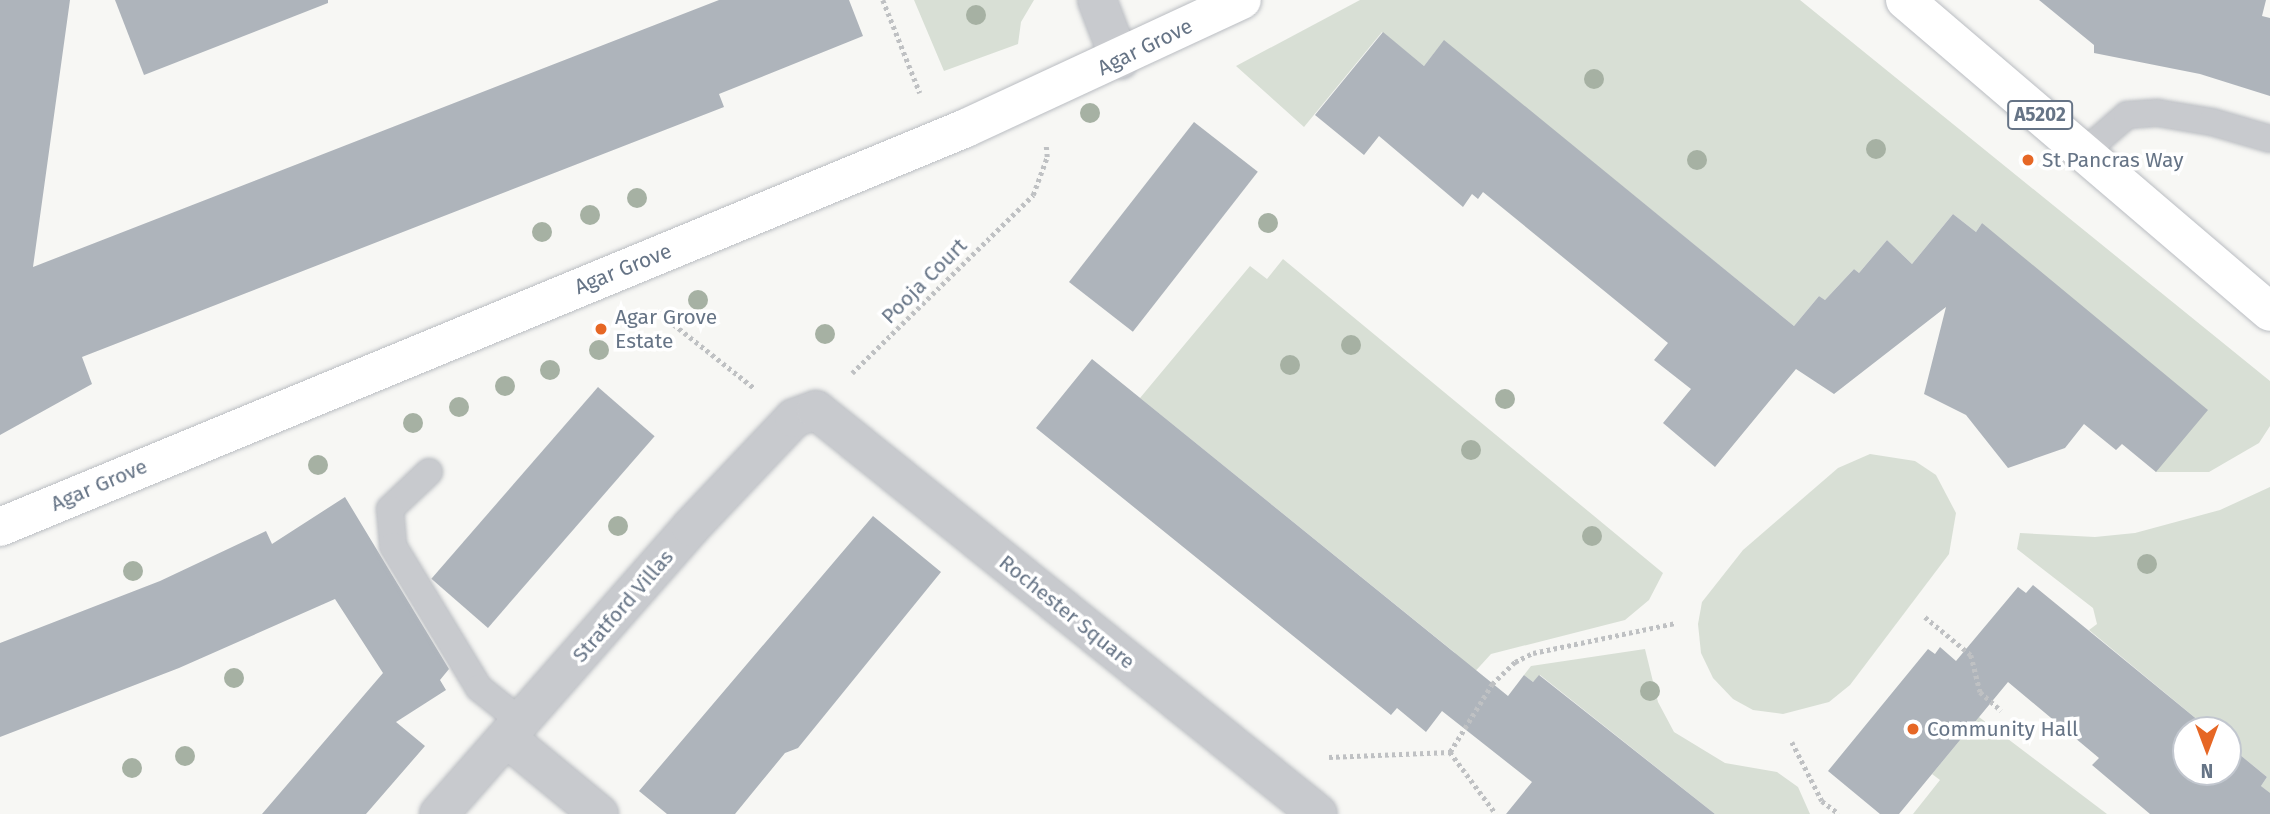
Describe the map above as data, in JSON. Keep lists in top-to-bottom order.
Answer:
{
  "streets": {
    "street": [
      "Agar Grove",
      "A5202",
      "Stratford Villas",
      "Rochester Square"
    ],
    "path": ["Pooja Court"]
  },
  "crossings": [
    ["Stratford Villas", "Rochester Square"]
  ],
  "places": ["St Pancras Way", "Agar Grove Estate", "Community Hall"],
  "north": "bottom"
}
